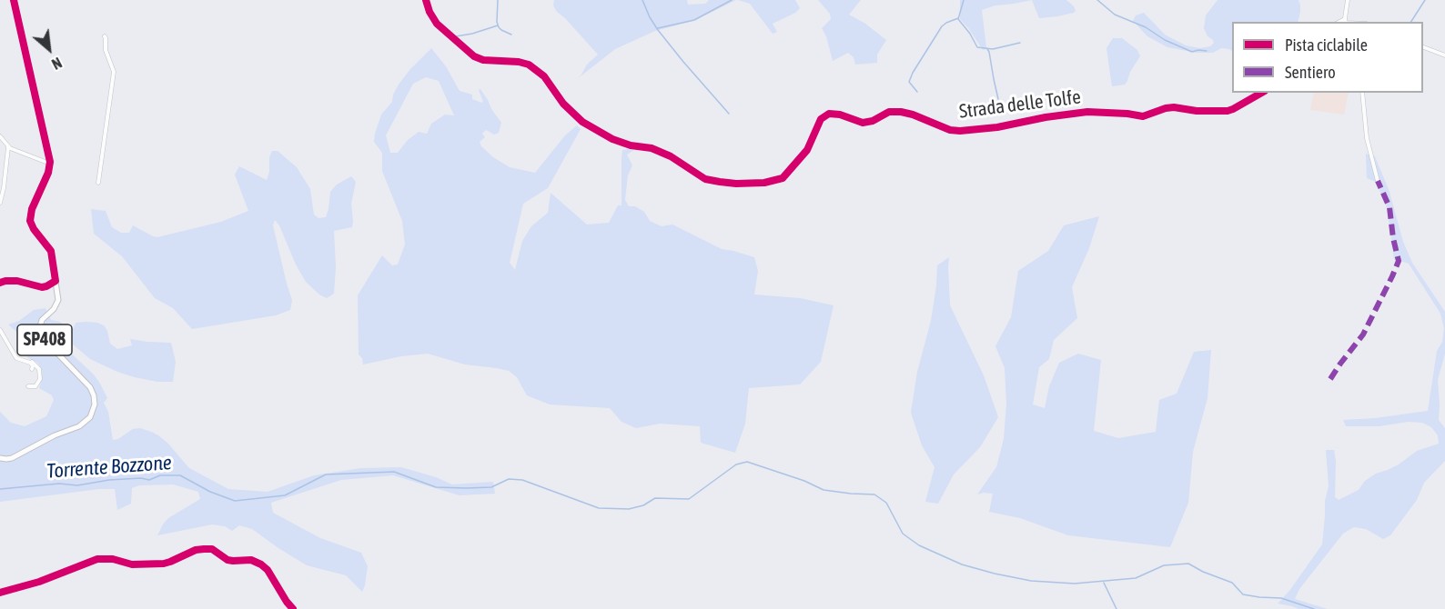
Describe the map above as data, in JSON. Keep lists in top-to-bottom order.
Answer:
{
  "streets": {
    "main road": ["SP408"],
    "street": ["Strada delle Tolfe"]
  },
  "water": ["Torrente Bozzone"],
  "legend": ["Pista ciclabile", "Sentiero"],
  "north": "bottom right"
}
